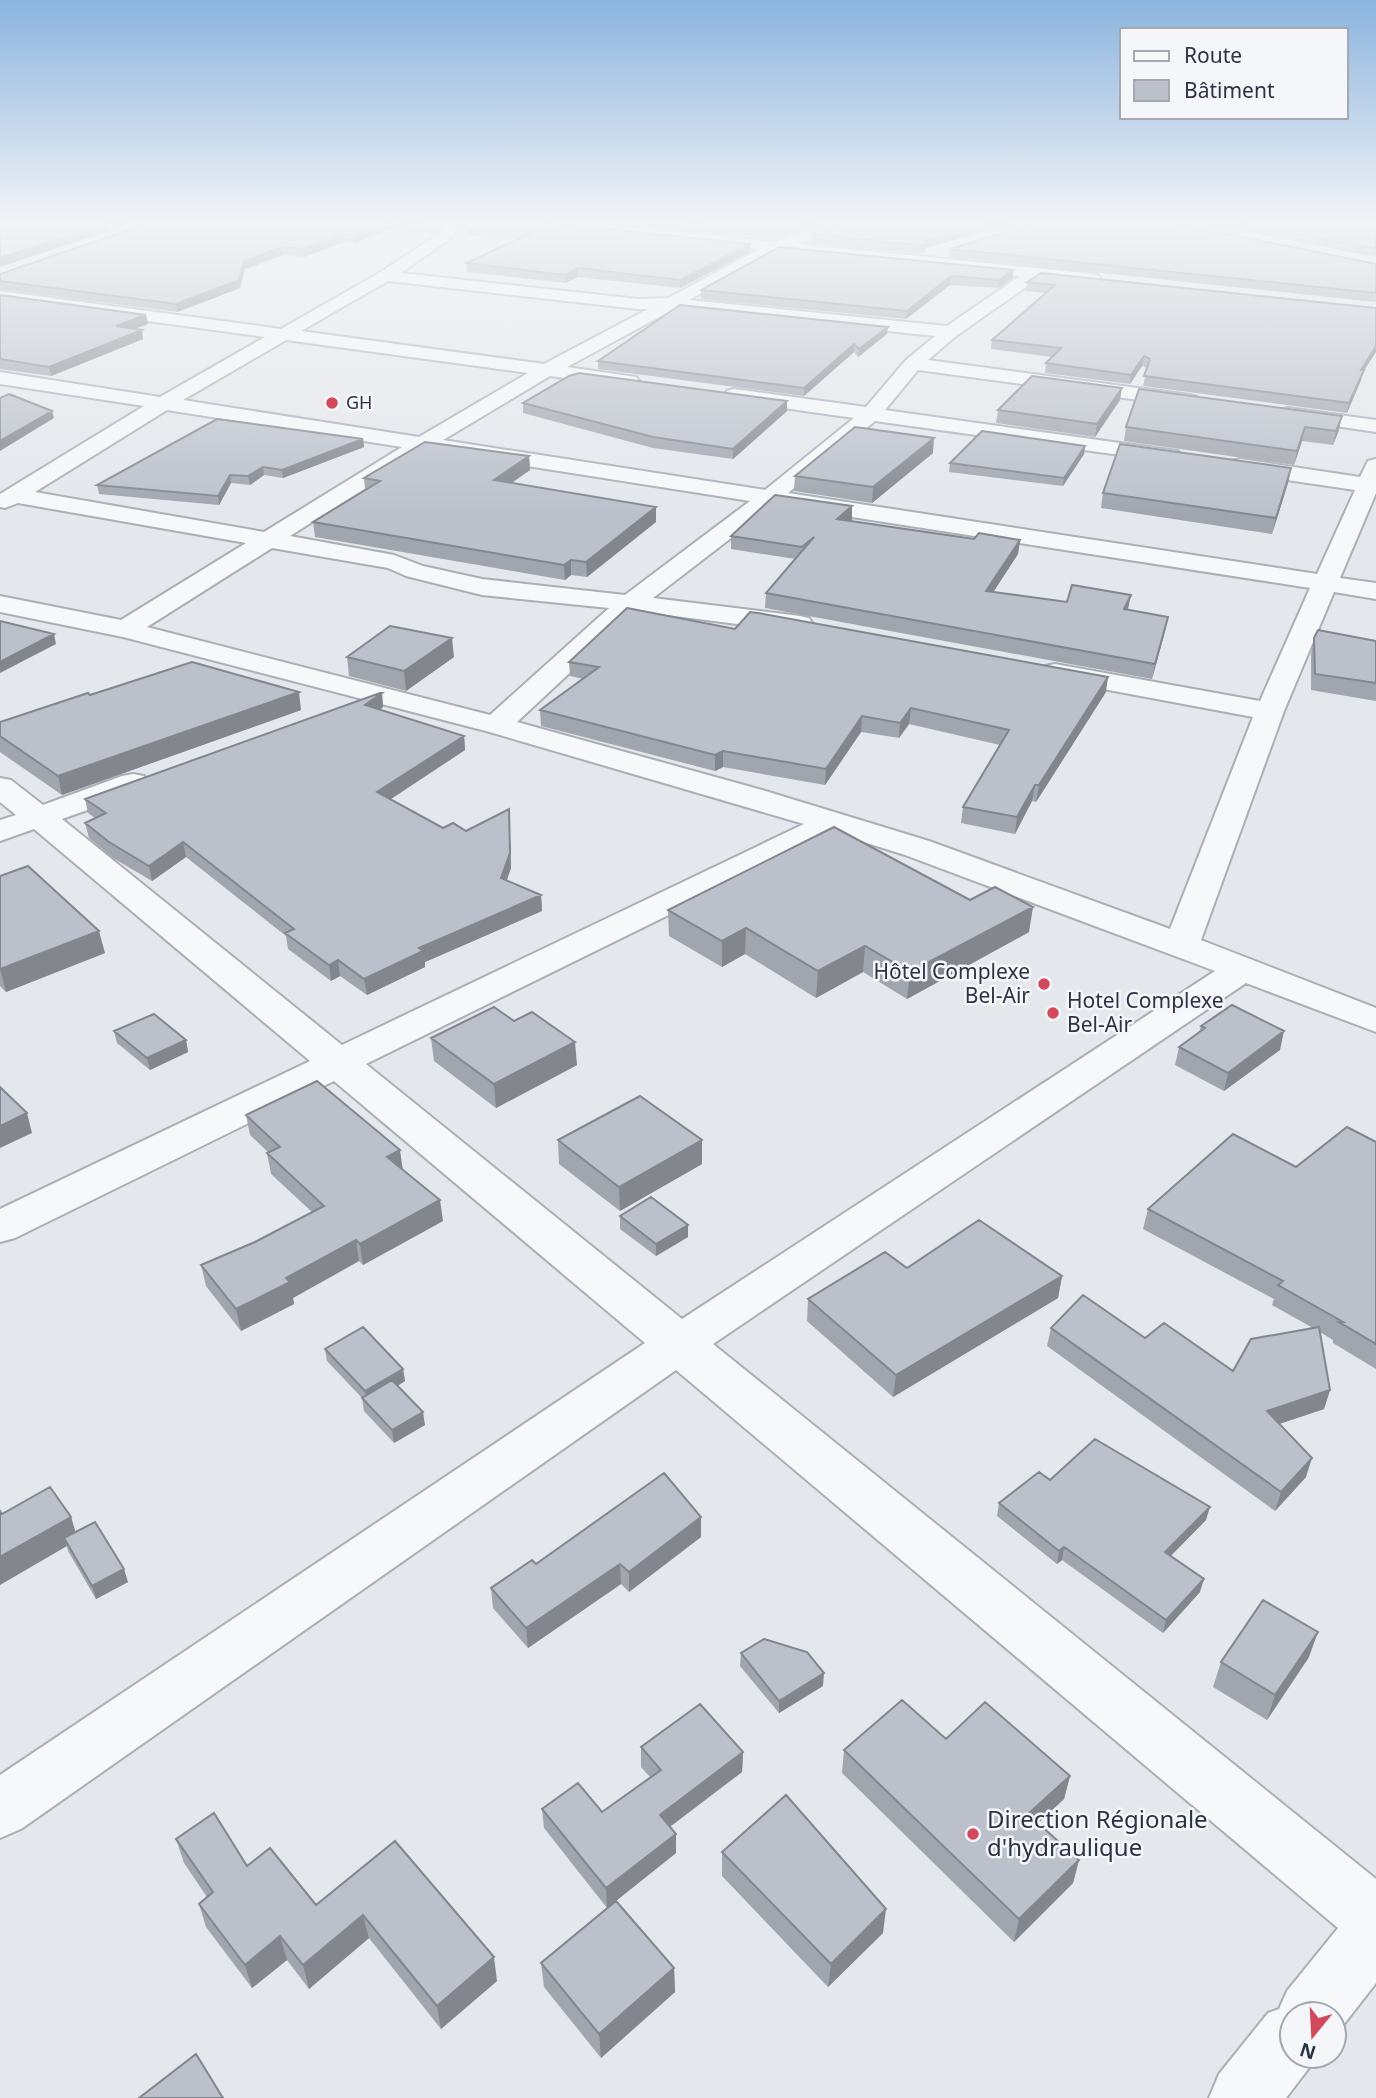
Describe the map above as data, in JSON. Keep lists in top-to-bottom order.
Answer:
{
  "places": [
    "GH",
    "Hôtel Complexe Bel-Air",
    "Hotel Complexe Bel-Air",
    "Direction Régionale d'hydraulique"
  ],
  "legend": ["Route", "Bâtiment"],
  "north": "bottom"
}
